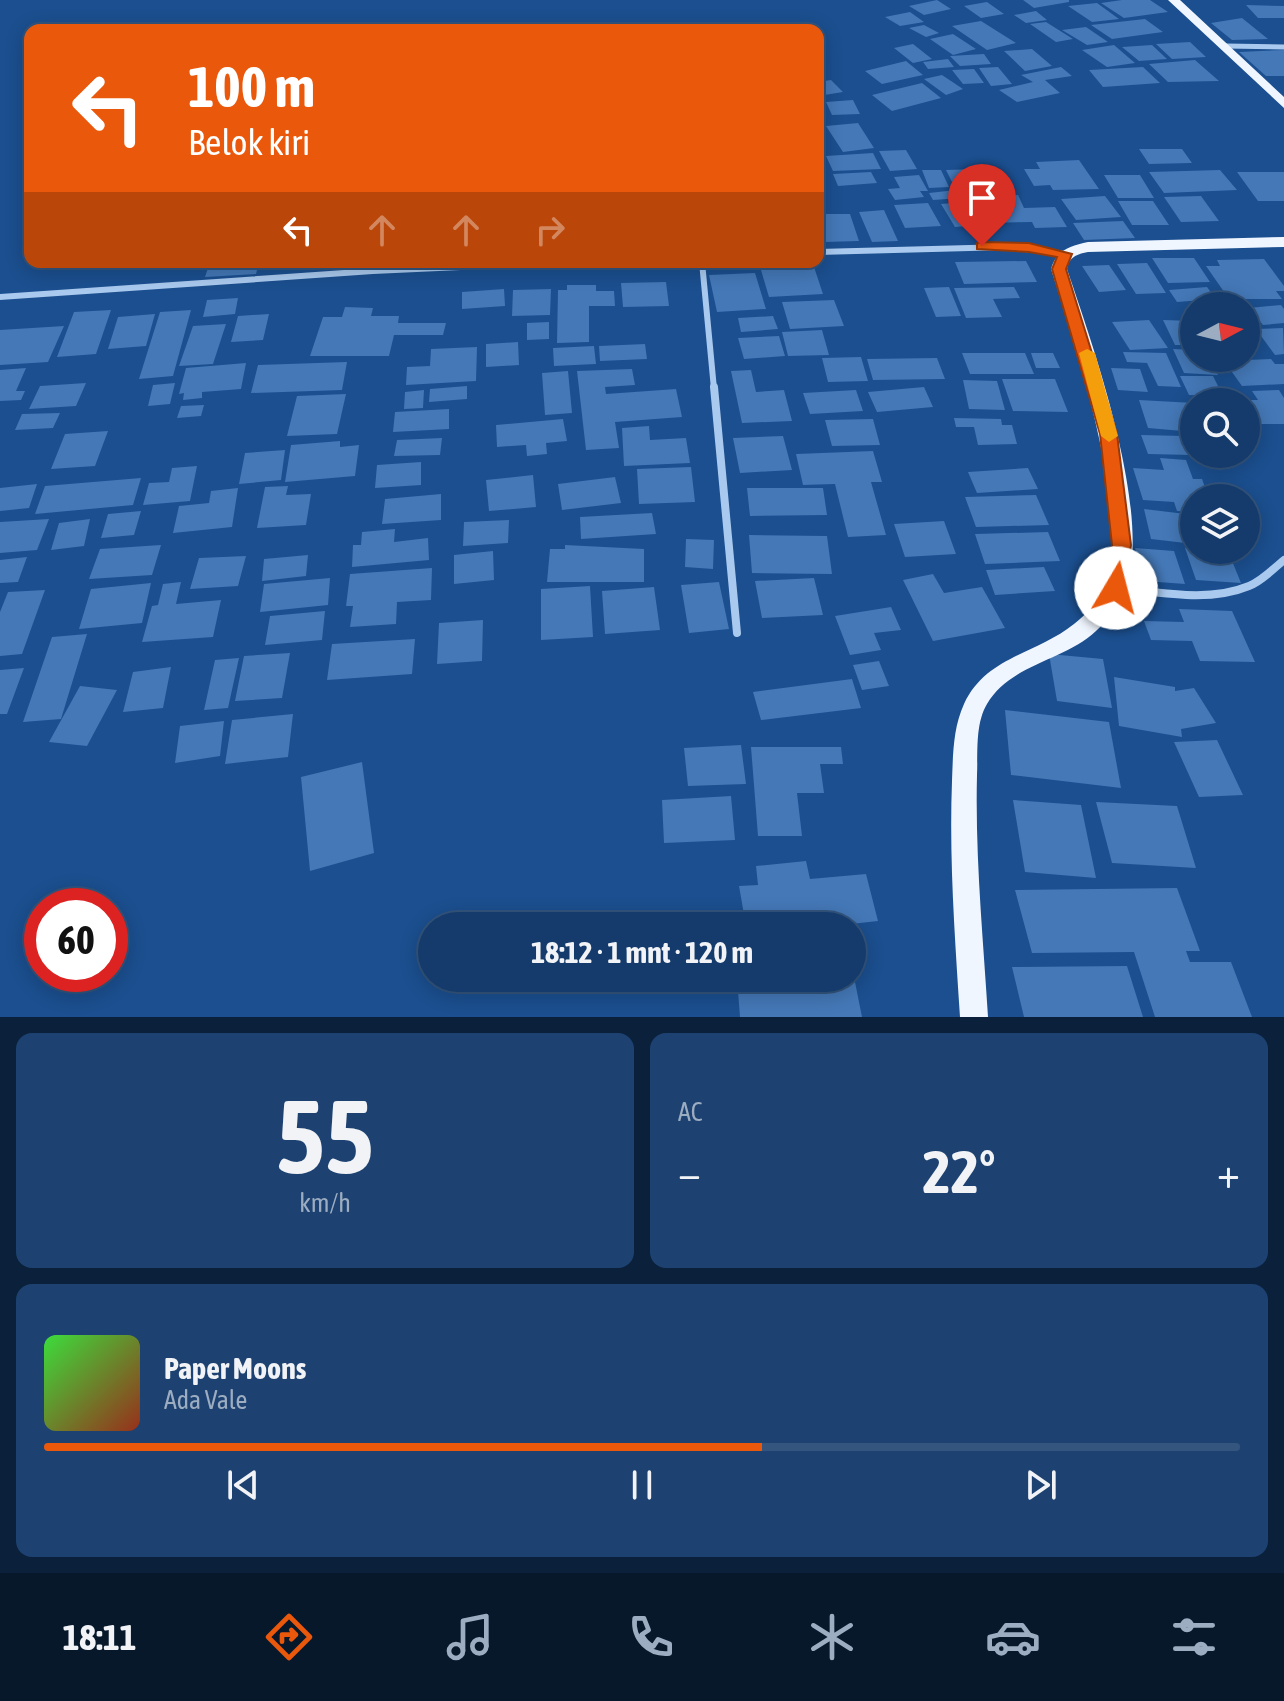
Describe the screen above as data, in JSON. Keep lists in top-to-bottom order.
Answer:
{
  "north": "right",
  "page": {
    "turn": ["100 m", "Belok kiri"],
    "limit": "60",
    "trip": "18:12 · 1 mnt · 120 m",
    "tile": [
      ["55", "km/h"],
      "AC"
    ],
    "heat": ["−", "22°", "+"],
    "song": ["Paper Moons", "Ada Vale"],
    "tabs": "18:11"
  }
}
